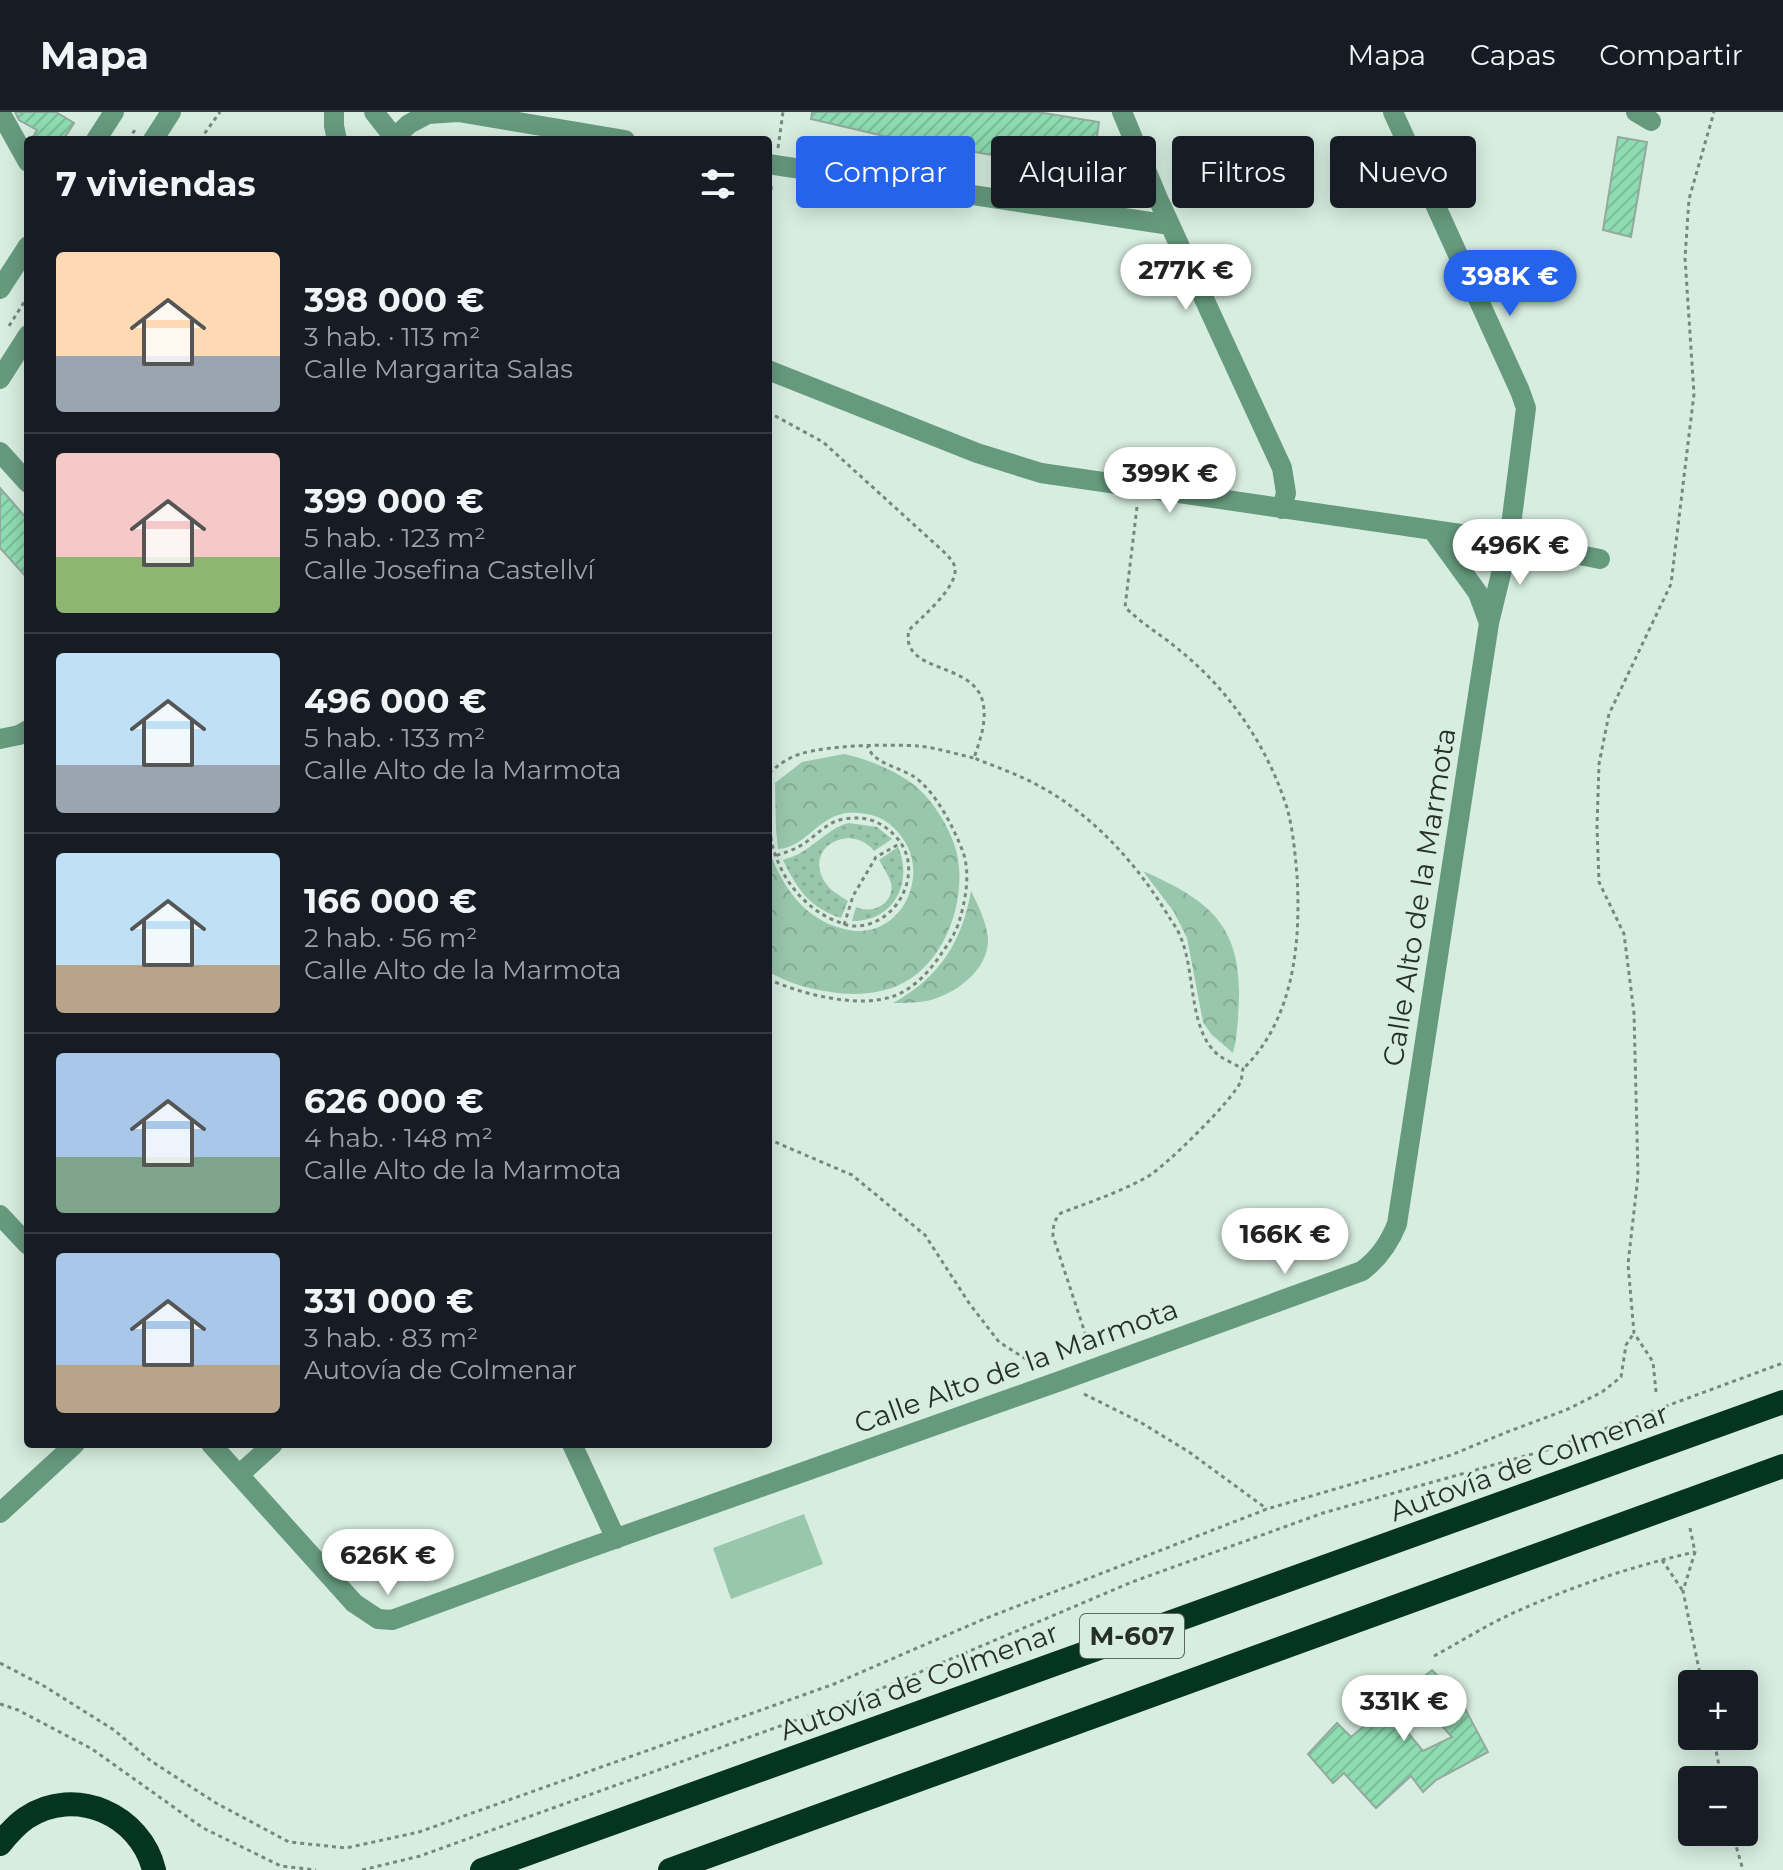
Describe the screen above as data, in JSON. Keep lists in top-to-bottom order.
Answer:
{
  "streets": {
    "highway": ["Autovía de Colmenar", "M-607"],
    "street": ["Calle Alto de la Marmota"]
  },
  "page": {
    "header": "Mapa",
    "nav": ["Mapa", "Capas", "Compartir"],
    "chip": [
      "Comprar",
      "Alquilar",
      "Filtros",
      "Nuevo"
    ],
    "heading": "7 viviendas",
    "list": [
      {
        "name": "398 000 €",
        "note": "3 hab. · 113 m² · Calle Margarita Salas"
      },
      {
        "name": "399 000 €",
        "note": "5 hab. · 123 m² · Calle Josefina Castellví"
      },
      {
        "name": "496 000 €",
        "note": "5 hab. · 133 m² · Calle Alto de la Marmota"
      },
      {
        "name": "166 000 €",
        "note": "2 hab. · 56 m² · Calle Alto de la Marmota"
      },
      {
        "name": "626 000 €",
        "note": "4 hab. · 148 m² · Calle Alto de la Marmota"
      },
      {
        "name": "331 000 €",
        "note": "3 hab. · 83 m² · Autovía de Colmenar"
      }
    ],
    "price": [
      "277K €",
      "398K €",
      "399K €",
      "496K €",
      "166K €",
      "626K €",
      "331K €"
    ],
    "map_buttons": ["+", "−"]
  }
}
